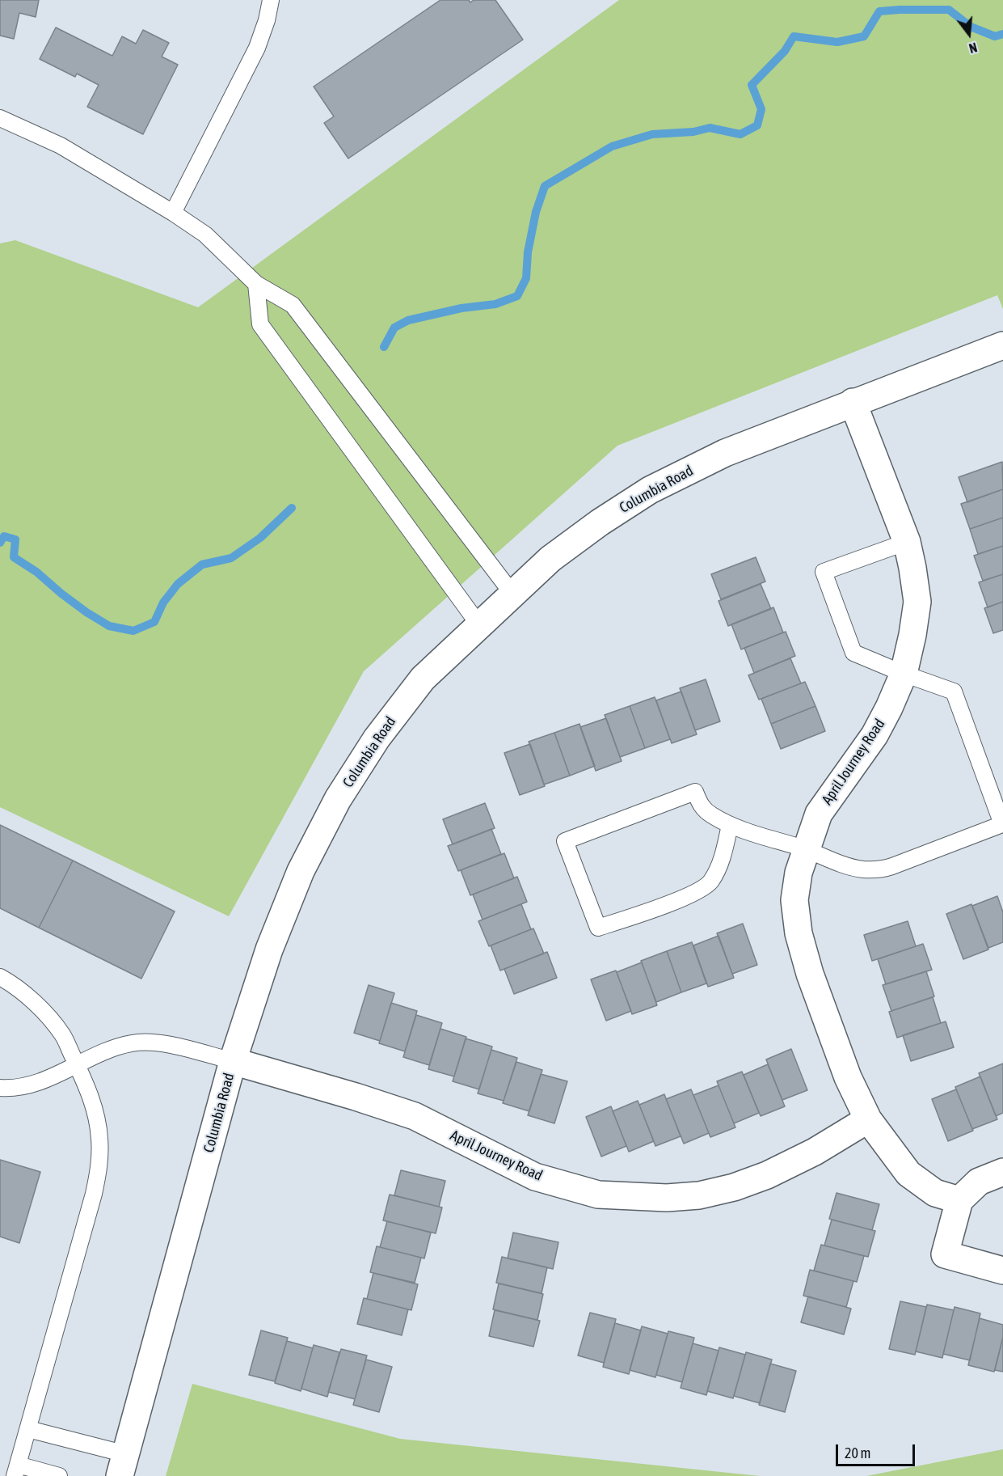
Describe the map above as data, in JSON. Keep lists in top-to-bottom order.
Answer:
{
  "streets": {
    "street": ["Columbia Road", "April Journey Road"]
  },
  "crossings": [
    ["Columbia Road", "April Journey Road"]
  ],
  "scale_bar": "20 m",
  "north": "bottom"
}
